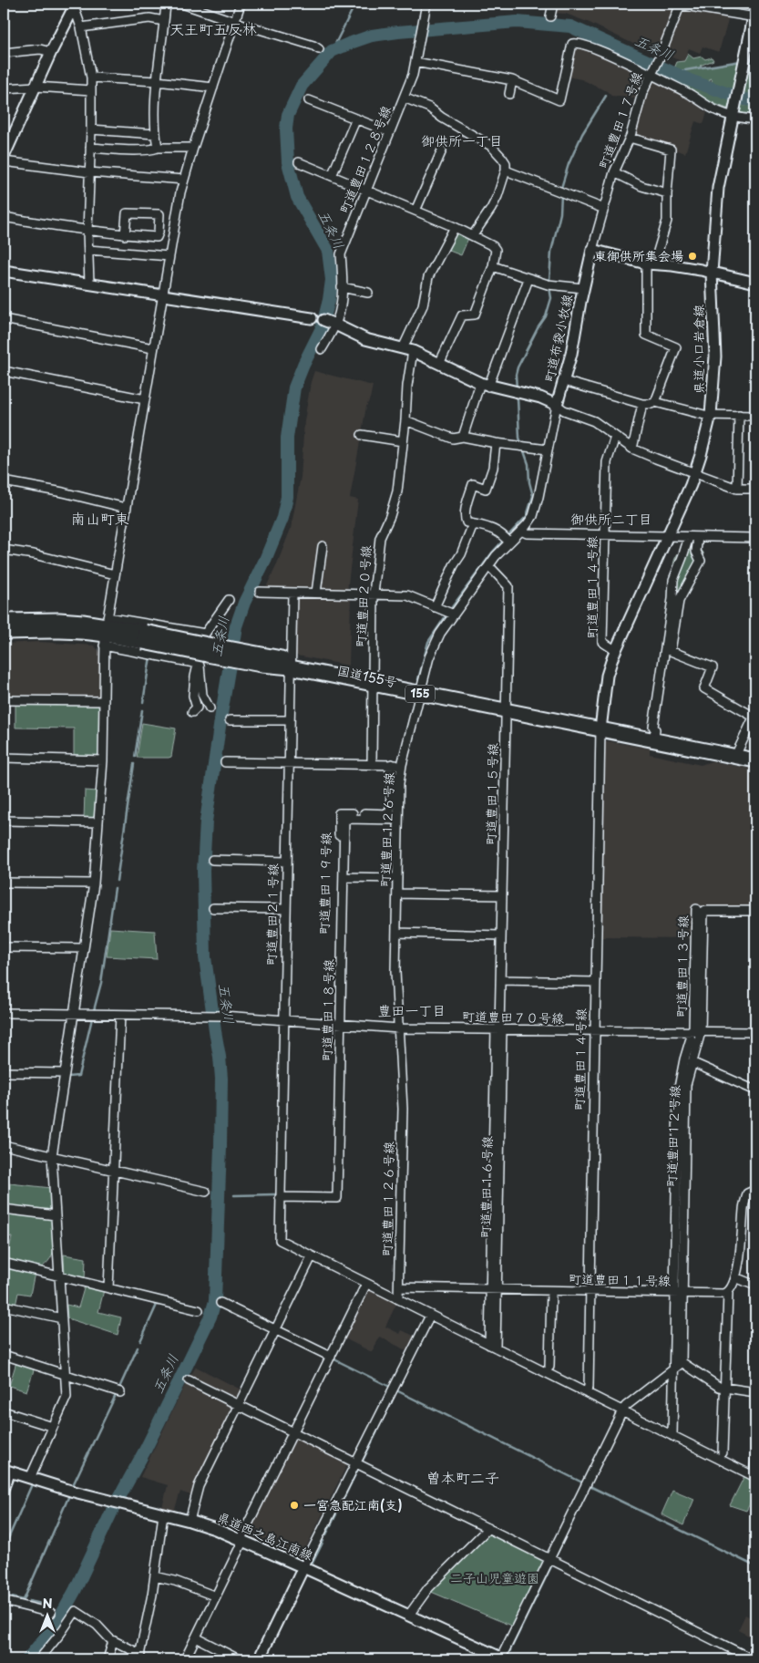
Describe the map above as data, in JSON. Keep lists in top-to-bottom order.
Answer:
{
  "streets": {
    "highway": ["国道155号", "155"],
    "main road": ["町道布袋小牧線", "県道小口岩倉線", "県道西之島江南線"],
    "street": [
      "町道豊田１７号線",
      "町道豊田１２８号線",
      "町道豊田１４号線",
      "町道豊田２０号線",
      "町道豊田１５号線",
      "町道豊田１２６号線",
      "町道豊田１９号線",
      "町道豊田２１号線",
      "町道豊田１３号線",
      "町道豊田１８号線",
      "町道豊田７０号線",
      "町道豊田１２号線",
      "町道豊田１１号線"
    ]
  },
  "crossings": [
    ["町道豊田１７号線", "町道布袋小牧線"],
    ["町道豊田１２８号線", "町道布袋小牧線"],
    ["町道布袋小牧線", "町道豊田２０号線"],
    ["町道布袋小牧線", "町道豊田１２６号線"],
    ["県道小口岩倉線", "町道豊田１４号線"],
    ["県道小口岩倉線", "国道155号"],
    ["町道豊田１４号線", "国道155号"],
    ["町道豊田１４号線", "町道豊田７０号線"],
    ["町道豊田１４号線", "町道豊田１１号線"],
    ["町道豊田２０号線", "国道155号"],
    ["国道155号", "町道豊田１５号線"],
    ["国道155号", "町道豊田１２６号線"],
    ["国道155号", "町道豊田２１号線"],
    ["町道豊田１５号線", "町道豊田１２６号線"],
    ["町道豊田１５号線", "町道豊田７０号線"],
    ["町道豊田１５号線", "町道豊田１１号線"],
    ["町道豊田１２６号線", "町道豊田１８号線"],
    ["町道豊田１２６号線", "町道豊田７０号線"],
    ["町道豊田１２６号線", "町道豊田１１号線"],
    ["町道豊田１９号線", "町道豊田１８号線"],
    ["町道豊田１９号線", "町道豊田７０号線"],
    ["町道豊田２１号線", "町道豊田１８号線"],
    ["町道豊田２１号線", "町道豊田７０号線"],
    ["町道豊田１３号線", "町道豊田７０号線"],
    ["町道豊田１３号線", "町道豊田１２号線"],
    ["町道豊田１３号線", "町道豊田１１号線"],
    ["町道豊田１８号線", "町道豊田７０号線"],
    ["町道豊田７０号線", "町道豊田１２号線"],
    ["町道豊田１２号線", "町道豊田１１号線"]
  ],
  "districts": [
    "天王町五反林",
    "御供所一丁目",
    "南山町東",
    "御供所二丁目",
    "豊田一丁目",
    "曽本町二子"
  ],
  "water": ["五条川"],
  "parks": ["二子山児童遊園"],
  "places": ["東御供所集会場", "一宮急配江南(支)"],
  "north": "top"
}
